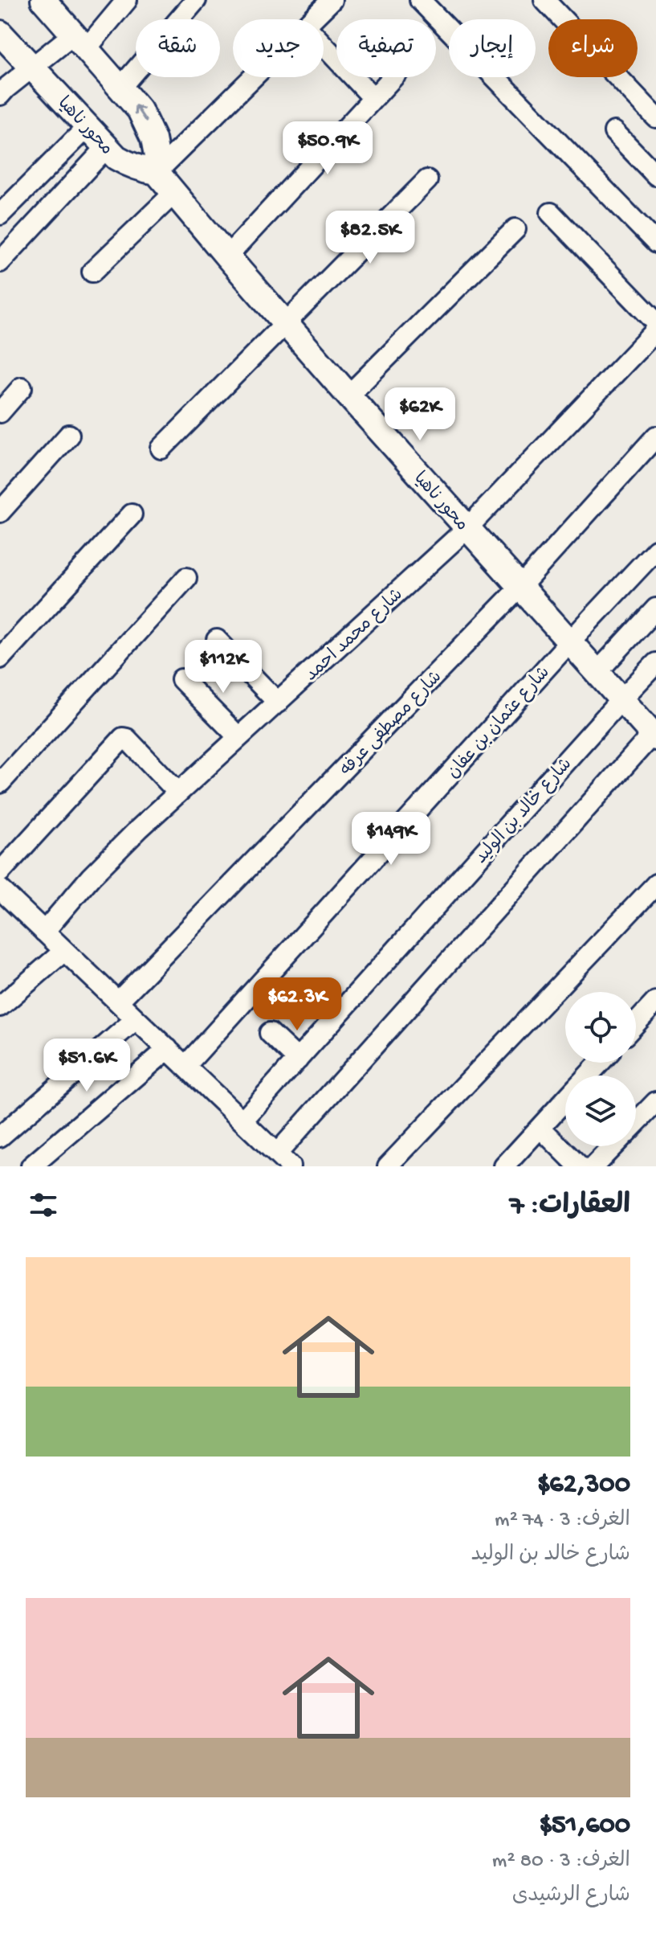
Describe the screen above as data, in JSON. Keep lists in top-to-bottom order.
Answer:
{
  "streets": {
    "main road": ["محور ناهيا"],
    "street": [
      "شارع محمد احمد",
      "شارع عثمان بن عفان",
      "شارع مصطفى عرفه",
      "شارع خالد بن الوليد"
    ]
  },
  "crossings": [
    ["محور ناهيا", "شارع محمد احمد"],
    ["محور ناهيا", "شارع عثمان بن عفان"],
    ["محور ناهيا", "شارع مصطفى عرفه"],
    ["محور ناهيا", "شارع خالد بن الوليد"]
  ],
  "page": {
    "chip": [
      "شراء",
      "إيجار",
      "تصفية",
      "جديد",
      "شقة"
    ],
    "price": [
      "$50.9K",
      "$82.5K",
      "$62K",
      "$112K",
      "$149K",
      "$62.3K",
      "$51.6K"
    ],
    "heading": "العقارات: 7",
    "list": [
      {
        "name": "$62,300",
        "note": "الغرف: 3 · 74 m² · شارع خالد بن الوليد"
      },
      {
        "name": "$51,600",
        "note": "الغرف: 3 · 80 m² · شارع الرشيدى"
      }
    ]
  }
}
